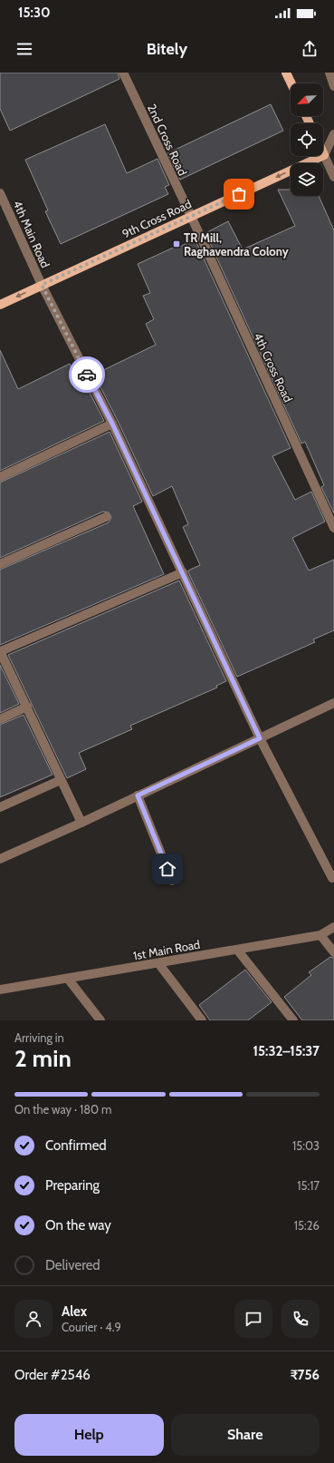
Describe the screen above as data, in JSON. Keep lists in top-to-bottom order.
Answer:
{
  "streets": {
    "main road": ["9th Cross Road"],
    "street": [
      "2nd Cross Road",
      "4th Main Road",
      "4th Cross Road",
      "1st Main Road"
    ]
  },
  "crossings": [
    ["2nd Cross Road", "9th Cross Road"],
    ["2nd Cross Road", "4th Cross Road"],
    ["9th Cross Road", "4th Main Road"],
    ["9th Cross Road", "4th Cross Road"]
  ],
  "one_way": ["9th Cross Road"],
  "places": {
    "transit": ["TR Mill, Raghavendra Colony"]
  },
  "north": "bottom left",
  "page": {
    "status": "15:30",
    "header": "Bitely",
    "heading": ["2 min", "Arriving in", "15:32–15:37"],
    "panel": [
      "Alex",
      "Courier · 4.9",
      "Order #2546",
      "₹756"
    ],
    "bar": "On the way · 180 m",
    "list": [
      ["Confirmed", "15:03"],
      ["Preparing", "15:17"],
      ["On the way", "15:26"],
      "Delivered"
    ],
    "buttons": ["Help", "Share"]
  }
}
